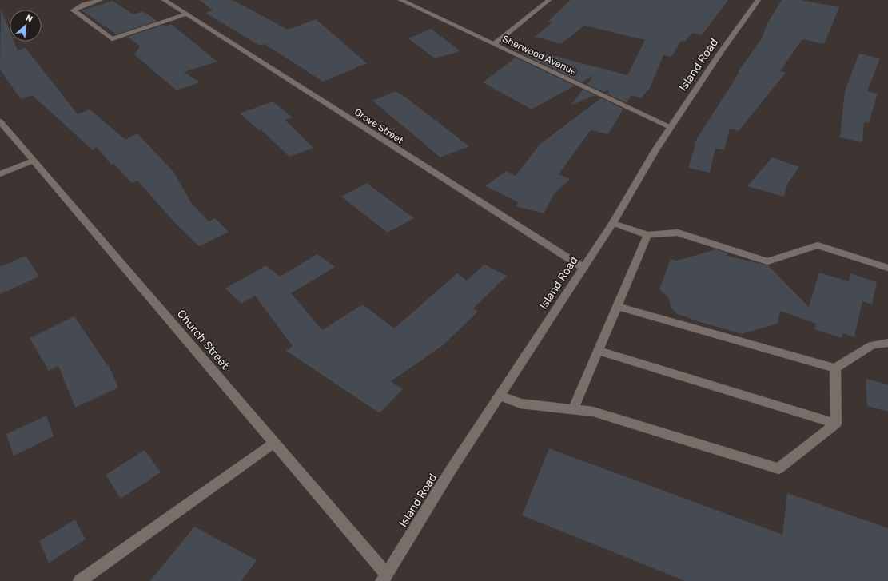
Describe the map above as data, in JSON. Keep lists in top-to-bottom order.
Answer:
{
  "streets": {
    "street": [
      "Sherwood Avenue",
      "Island Road",
      "Grove Street",
      "Church Street"
    ]
  },
  "crossings": [
    ["Sherwood Avenue", "Island Road"],
    ["Island Road", "Grove Street"],
    ["Island Road", "Church Street"]
  ],
  "north": "top right"
}
